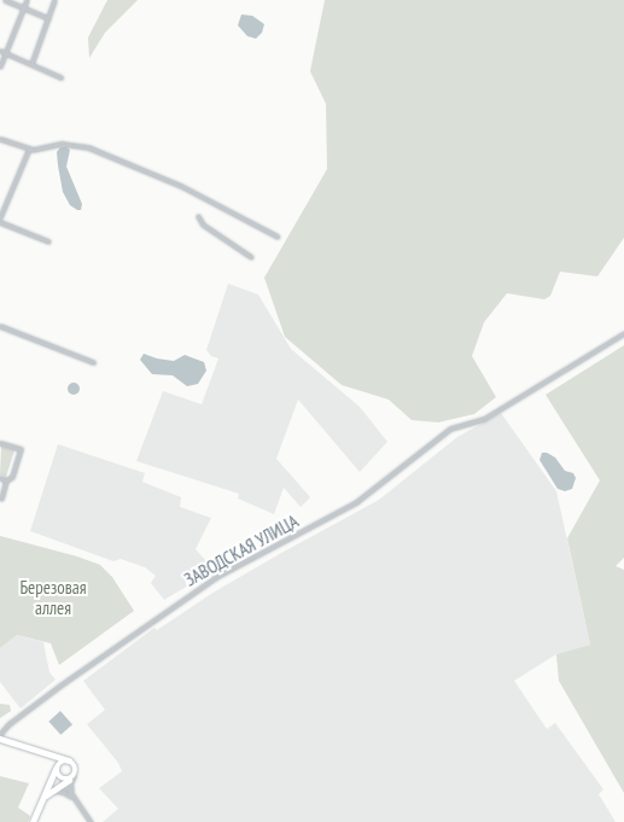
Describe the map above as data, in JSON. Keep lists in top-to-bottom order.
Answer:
{
  "streets": {
    "street": ["ЗАВОДСКАЯ УЛИЦА"]
  },
  "parks": ["Березовая аллея"]
}
